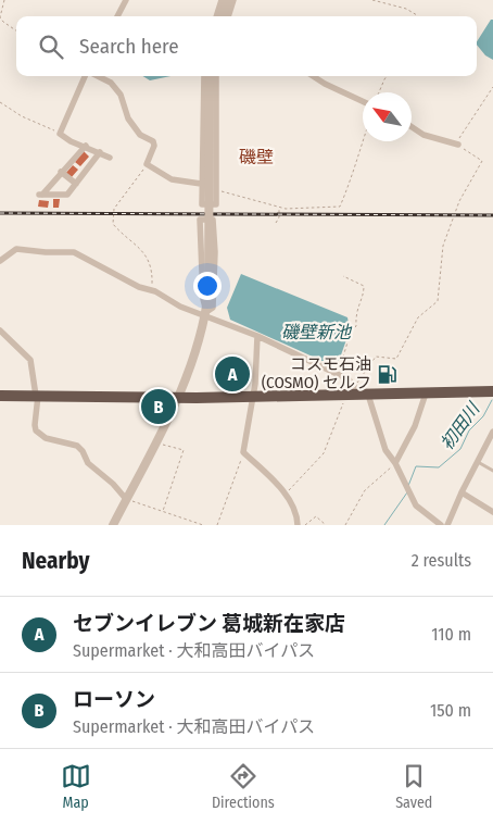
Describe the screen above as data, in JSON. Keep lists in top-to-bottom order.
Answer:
{
  "districts": ["磯壁"],
  "water": ["磯壁新池", "初田川"],
  "places": {
    "fuel station": ["コスモ石油 (COSMO) セルフ"]
  },
  "north": "top left",
  "page": {
    "search": "Search here",
    "pins": ["A", "B"],
    "heading": ["Nearby", "2 results"],
    "list": [
      {
        "mark": "A",
        "name": "セブンイレブン 葛城新在家店",
        "note": "Supermarket · 大和高田バイパス",
        "value": "110 m"
      },
      {
        "mark": "B",
        "name": "ローソン",
        "note": "Supermarket · 大和高田バイパス",
        "value": "150 m"
      }
    ],
    "nav": ["Map", "Directions", "Saved"]
  }
}
